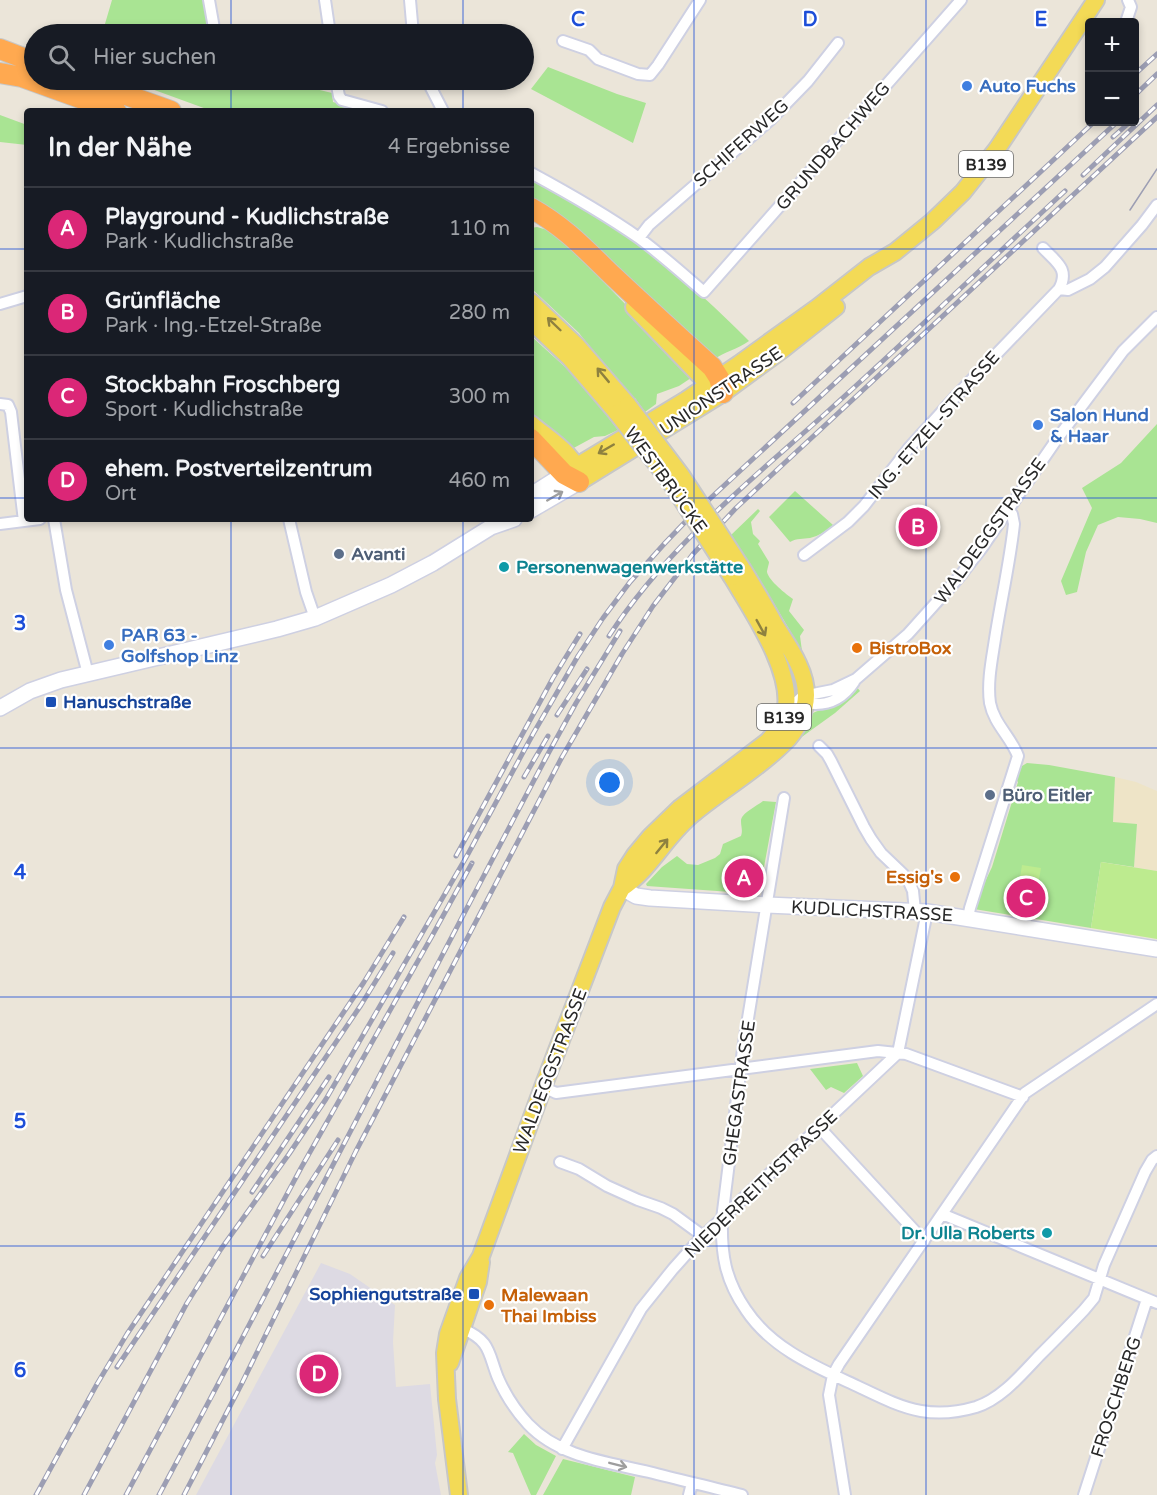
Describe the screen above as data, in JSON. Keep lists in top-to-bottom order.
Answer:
{
  "streets": {
    "main road": [
      "B139",
      "UNIONSTRASSE",
      "WESTBRÜCKE",
      "WALDEGGSTRASSE",
      "KUDLICHSTRASSE"
    ],
    "street": [
      "SCHIFERWEG",
      "GRUNDBACHWEG",
      "ING.-ETZEL-STRASSE",
      "GHEGASTRASSE",
      "NIEDERREITHSTRASSE",
      "FROSCHBERG"
    ]
  },
  "crossings": [
    ["SCHIFERWEG", "GRUNDBACHWEG"],
    ["B139", "WESTBRÜCKE"],
    ["B139", "WALDEGGSTRASSE"],
    ["WALDEGGSTRASSE", "KUDLICHSTRASSE"],
    ["KUDLICHSTRASSE", "GHEGASTRASSE"],
    ["GHEGASTRASSE", "NIEDERREITHSTRASSE"]
  ],
  "places": {
    "other": [
      "Auto Fuchs",
      "Salon Hund & Haar",
      "Avanti",
      "Personenwagenwerkstätte",
      "PAR 63 - Golfshop Linz",
      "BistroBox",
      "Büro Eitler",
      "Essig's",
      "Dr. Ulla Roberts",
      "Malewaan Thai Imbiss"
    ],
    "transit": ["Hanuschstraße", "Sophiengutstraße"]
  },
  "page": {
    "map_buttons": ["+", "−"],
    "search": "Hier suchen",
    "heading": ["In der Nähe", "4 Ergebnisse"],
    "list": [
      {
        "mark": "A",
        "name": "Playground - Kudlichstraße",
        "note": "Park · Kudlichstraße",
        "value": "110 m"
      },
      {
        "mark": "B",
        "name": "Grünfläche",
        "note": "Park · Ing.-Etzel-Straße",
        "value": "280 m"
      },
      {
        "mark": "C",
        "name": "Stockbahn Froschberg",
        "note": "Sport · Kudlichstraße",
        "value": "300 m"
      },
      {
        "mark": "D",
        "name": "ehem. Postverteilzentrum",
        "note": "Ort",
        "value": "460 m"
      }
    ],
    "pins": [
      "B",
      "A",
      "C",
      "D"
    ]
  },
  "grid": {
    "columns": ["C", "D", "E"],
    "rows": [
      "3",
      "4",
      "5",
      "6"
    ]
  }
}
